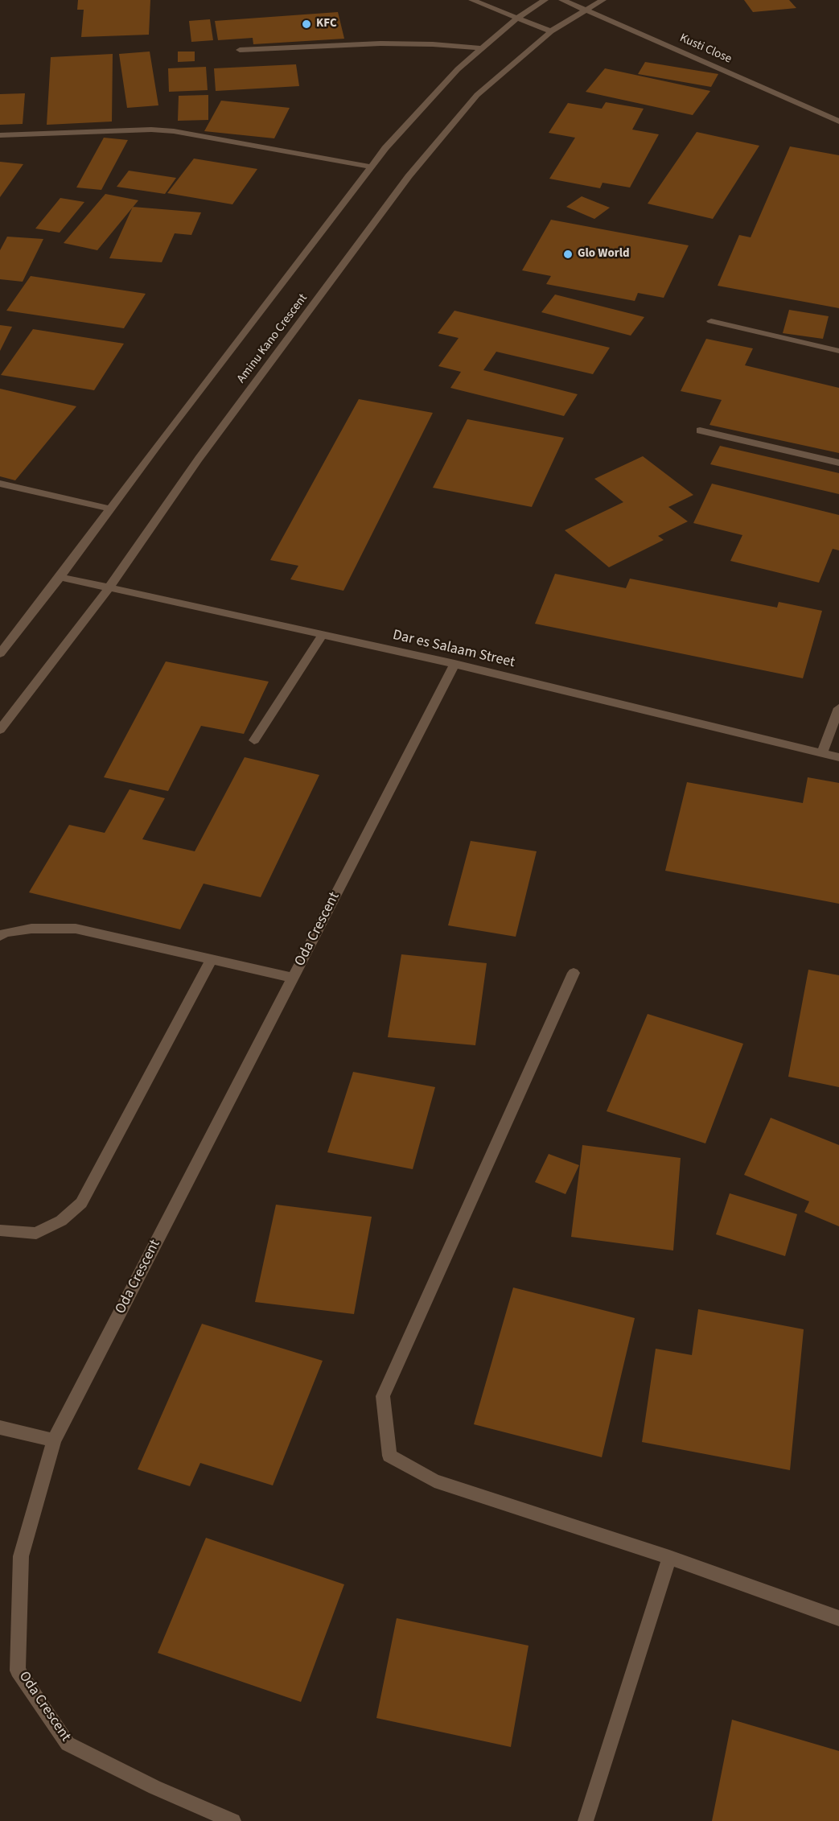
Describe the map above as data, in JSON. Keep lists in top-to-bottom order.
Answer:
{
  "streets": {
    "street": [
      "Kusti Close",
      "Aminu Kano Crescent",
      "Dar es Salaam Street",
      "Oda Crescent"
    ]
  },
  "crossings": [
    ["Kusti Close", "Aminu Kano Crescent"],
    ["Aminu Kano Crescent", "Dar es Salaam Street"],
    ["Dar es Salaam Street", "Oda Crescent"]
  ],
  "places": ["KFC", "Glo World"]
}
